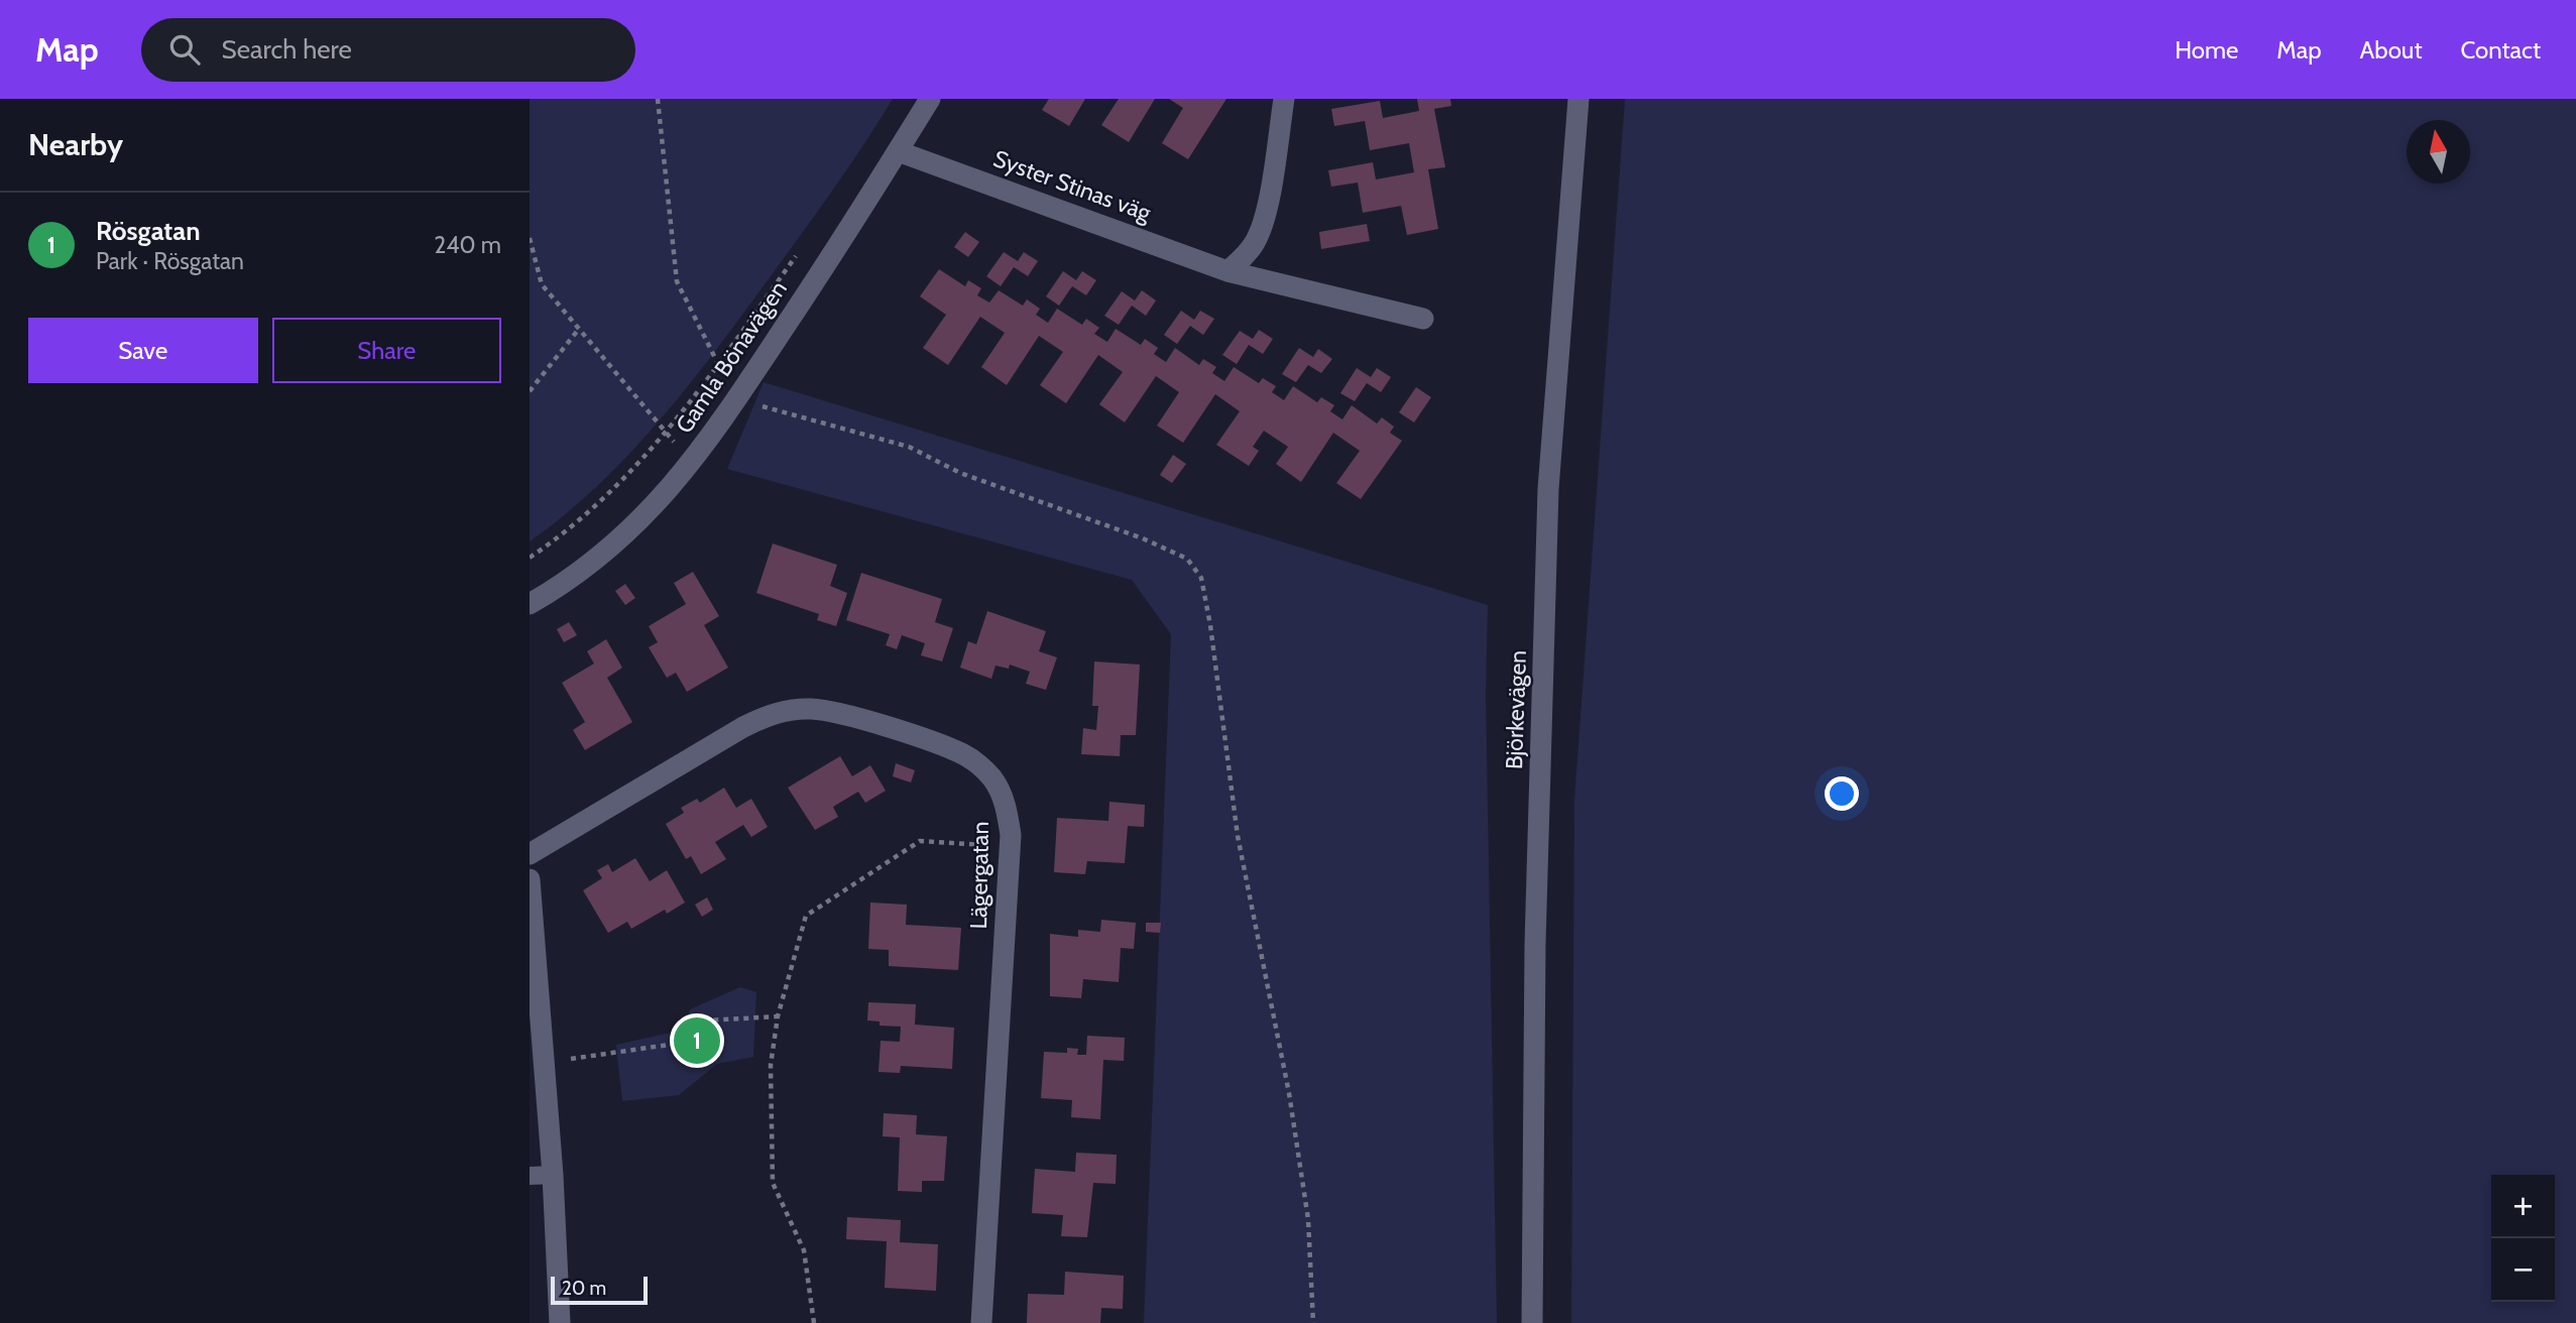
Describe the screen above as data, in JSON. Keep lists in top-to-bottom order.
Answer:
{
  "streets": {
    "street": [
      "Syster Stinas väg",
      "Gamla Bönavägen",
      "Björkevägen",
      "Lägergatan"
    ]
  },
  "crossings": [
    ["Syster Stinas väg", "Gamla Bönavägen"]
  ],
  "scale_bar": "20 m",
  "north": "top",
  "page": {
    "header": "Map",
    "search": "Search here",
    "nav": [
      "Home",
      "Map",
      "About",
      "Contact"
    ],
    "heading": "Nearby",
    "list": [
      {
        "mark": "1",
        "name": "Rösgatan",
        "note": "Park · Rösgatan",
        "value": "240 m"
      }
    ],
    "buttons": ["Save", "Share"],
    "pins": "1",
    "map_buttons": ["+", "−"],
    "scale": "20 m"
  }
}
